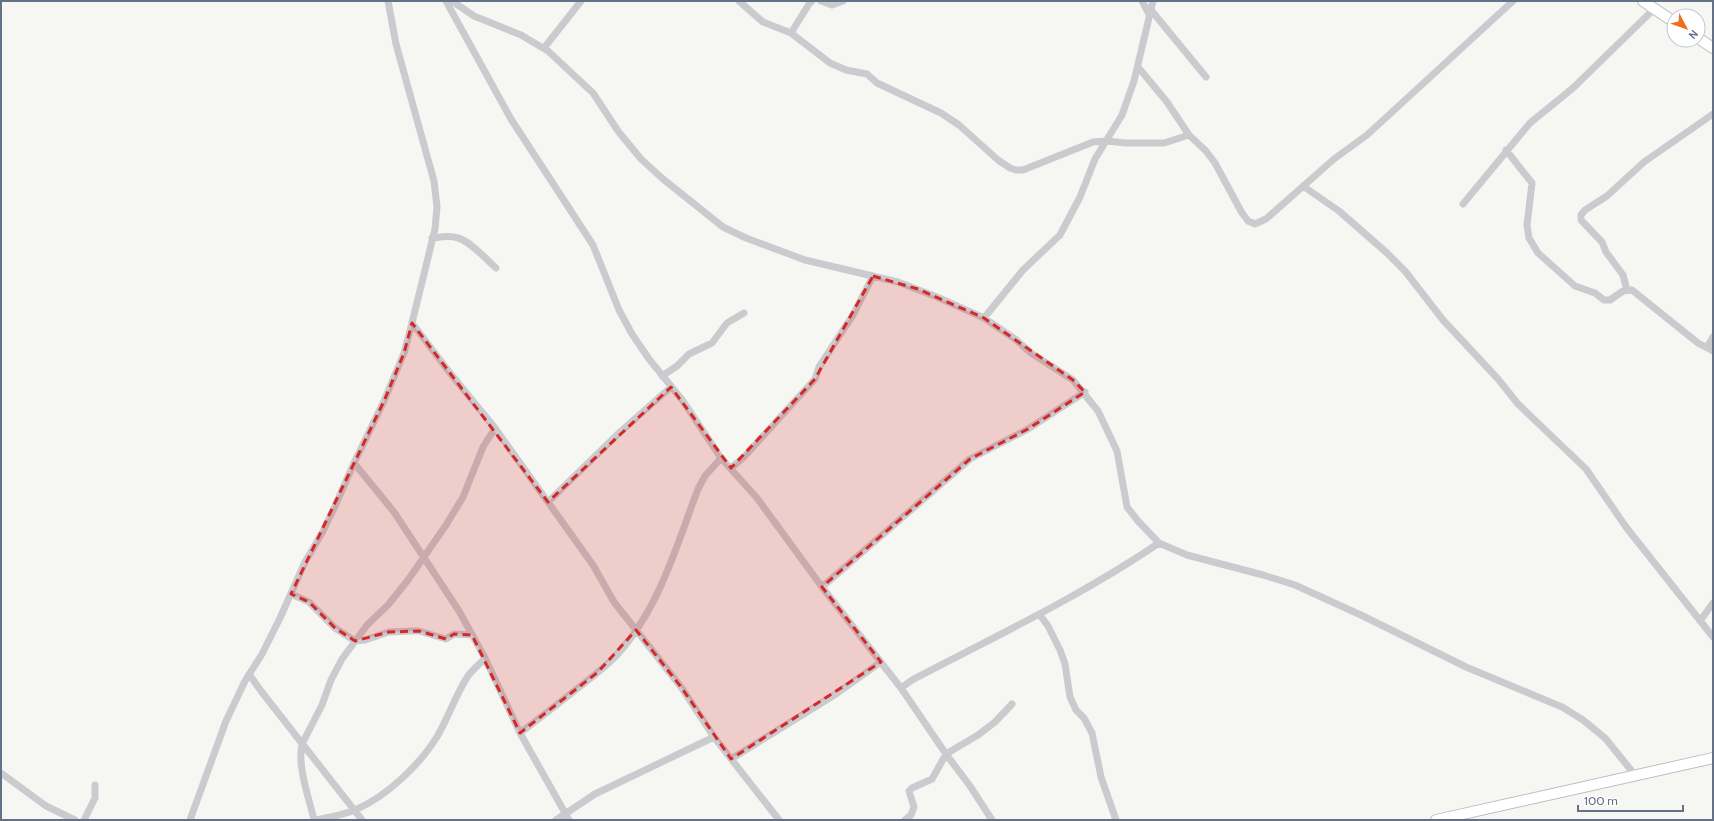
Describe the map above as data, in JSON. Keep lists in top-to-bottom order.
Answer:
{
  "scale_bar": "100 m",
  "north": "bottom right"
}
